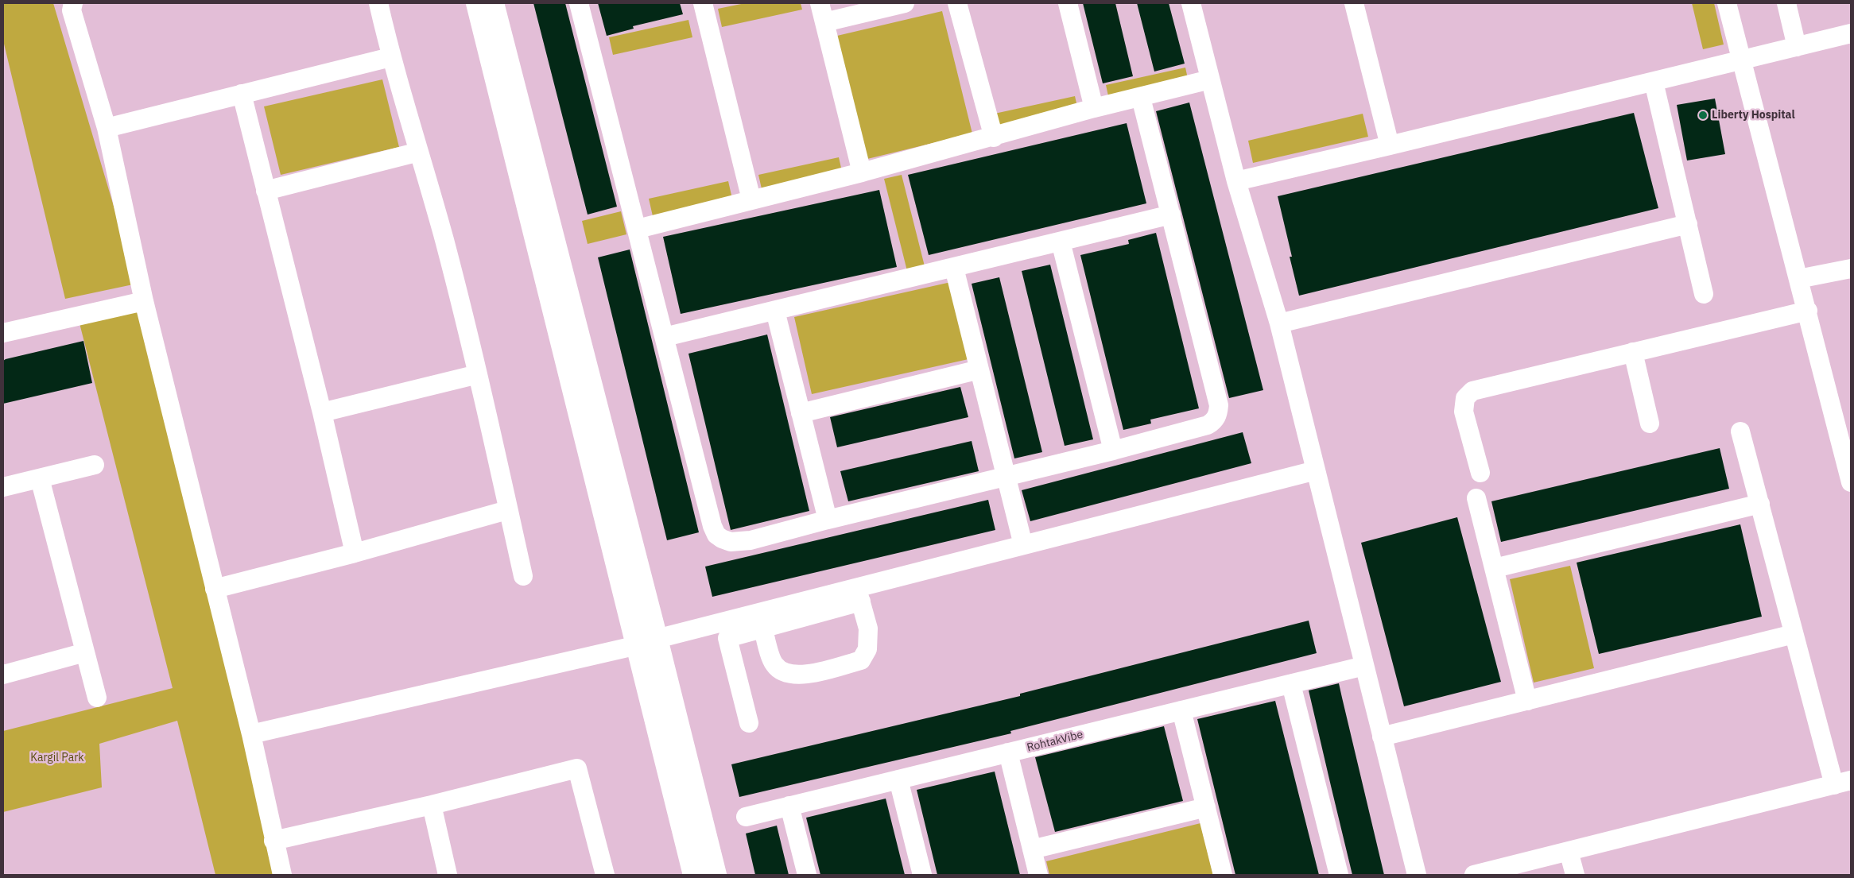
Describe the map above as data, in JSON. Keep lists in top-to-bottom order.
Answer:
{
  "streets": {
    "street": ["RohtakVibe"]
  },
  "parks": ["Kargil Park"],
  "places": ["Liberty Hospital"]
}
